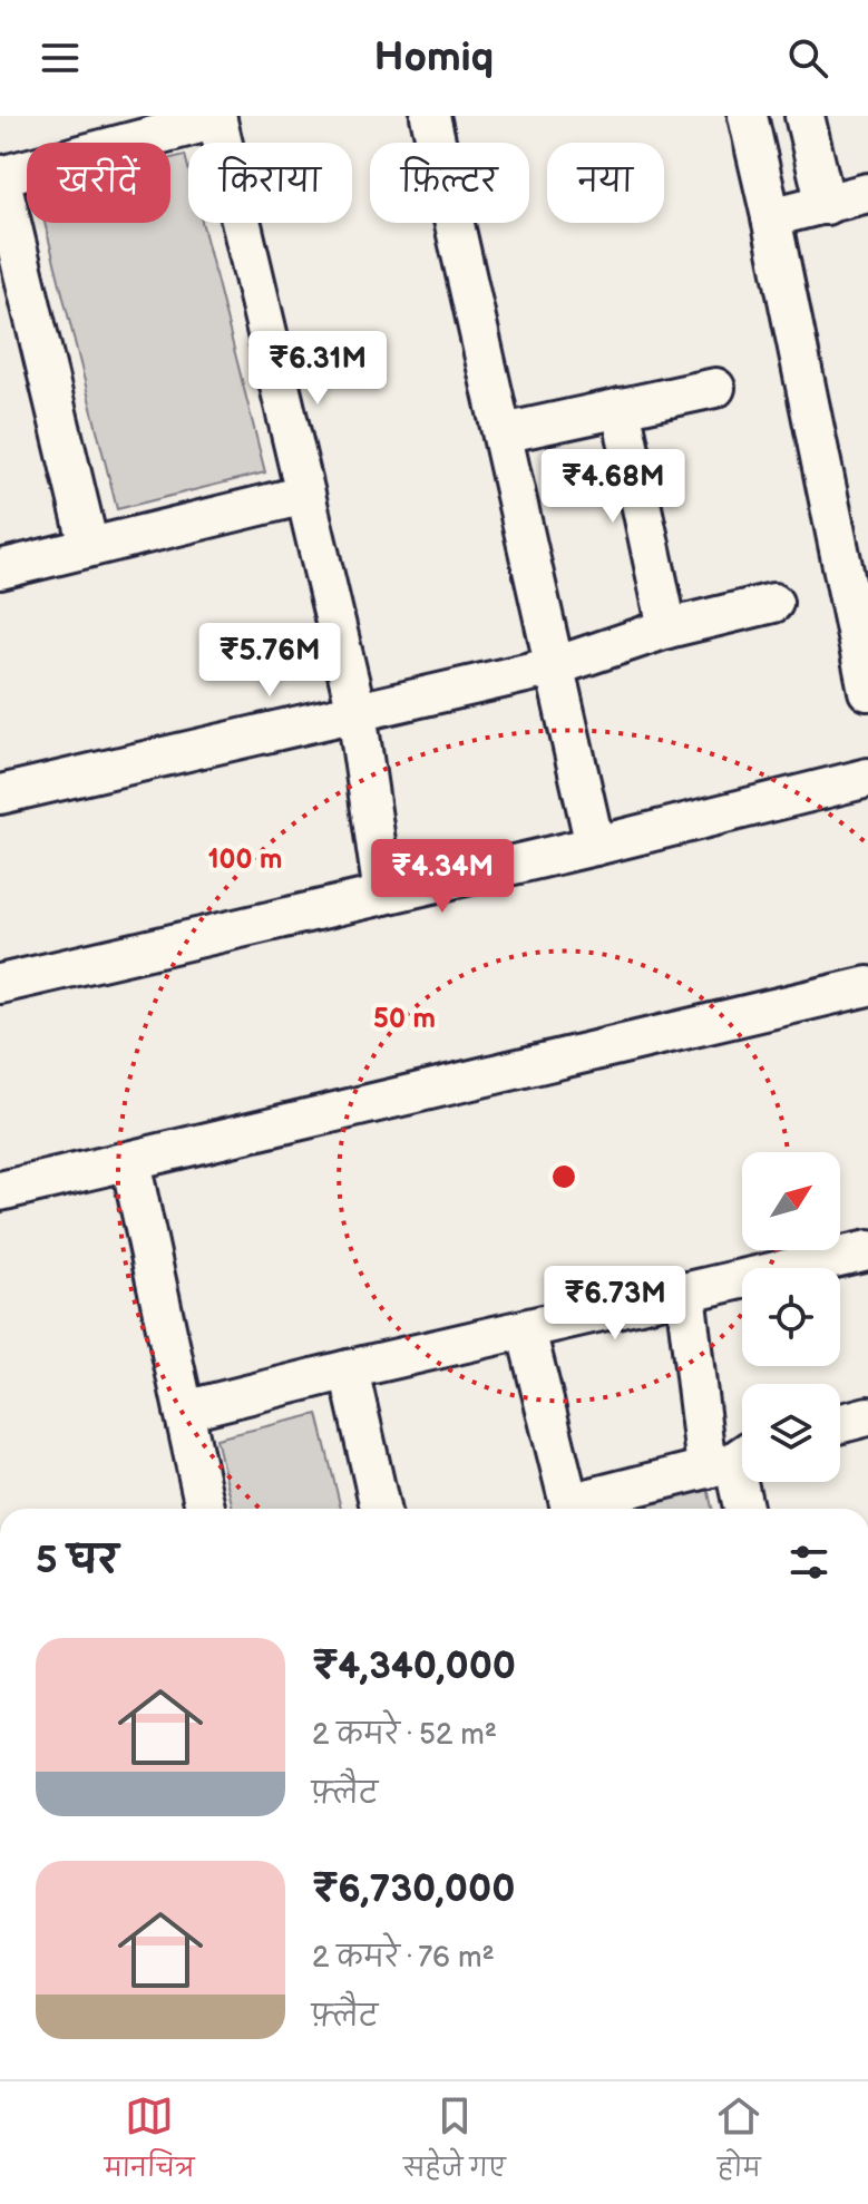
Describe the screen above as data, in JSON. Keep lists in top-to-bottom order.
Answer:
{
  "north": "top right",
  "page": {
    "header": "Homiq",
    "chip": [
      "खरीदें",
      "किराया",
      "फ़िल्टर",
      "नया"
    ],
    "price": [
      "₹6.31M",
      "₹4.68M",
      "₹5.76M",
      "₹4.34M",
      "₹6.73M"
    ],
    "heading": "5 घर",
    "list": [
      {
        "name": "₹4,340,000",
        "note": "2 कमरे · 52 m² · फ़्लैट"
      },
      {
        "name": "₹6,730,000",
        "note": "2 कमरे · 76 m² · फ़्लैट"
      }
    ],
    "tabs": ["मानचित्र", "सहेजे गए", "होम"]
  },
  "rings": ["100 m", "50 m"]
}
